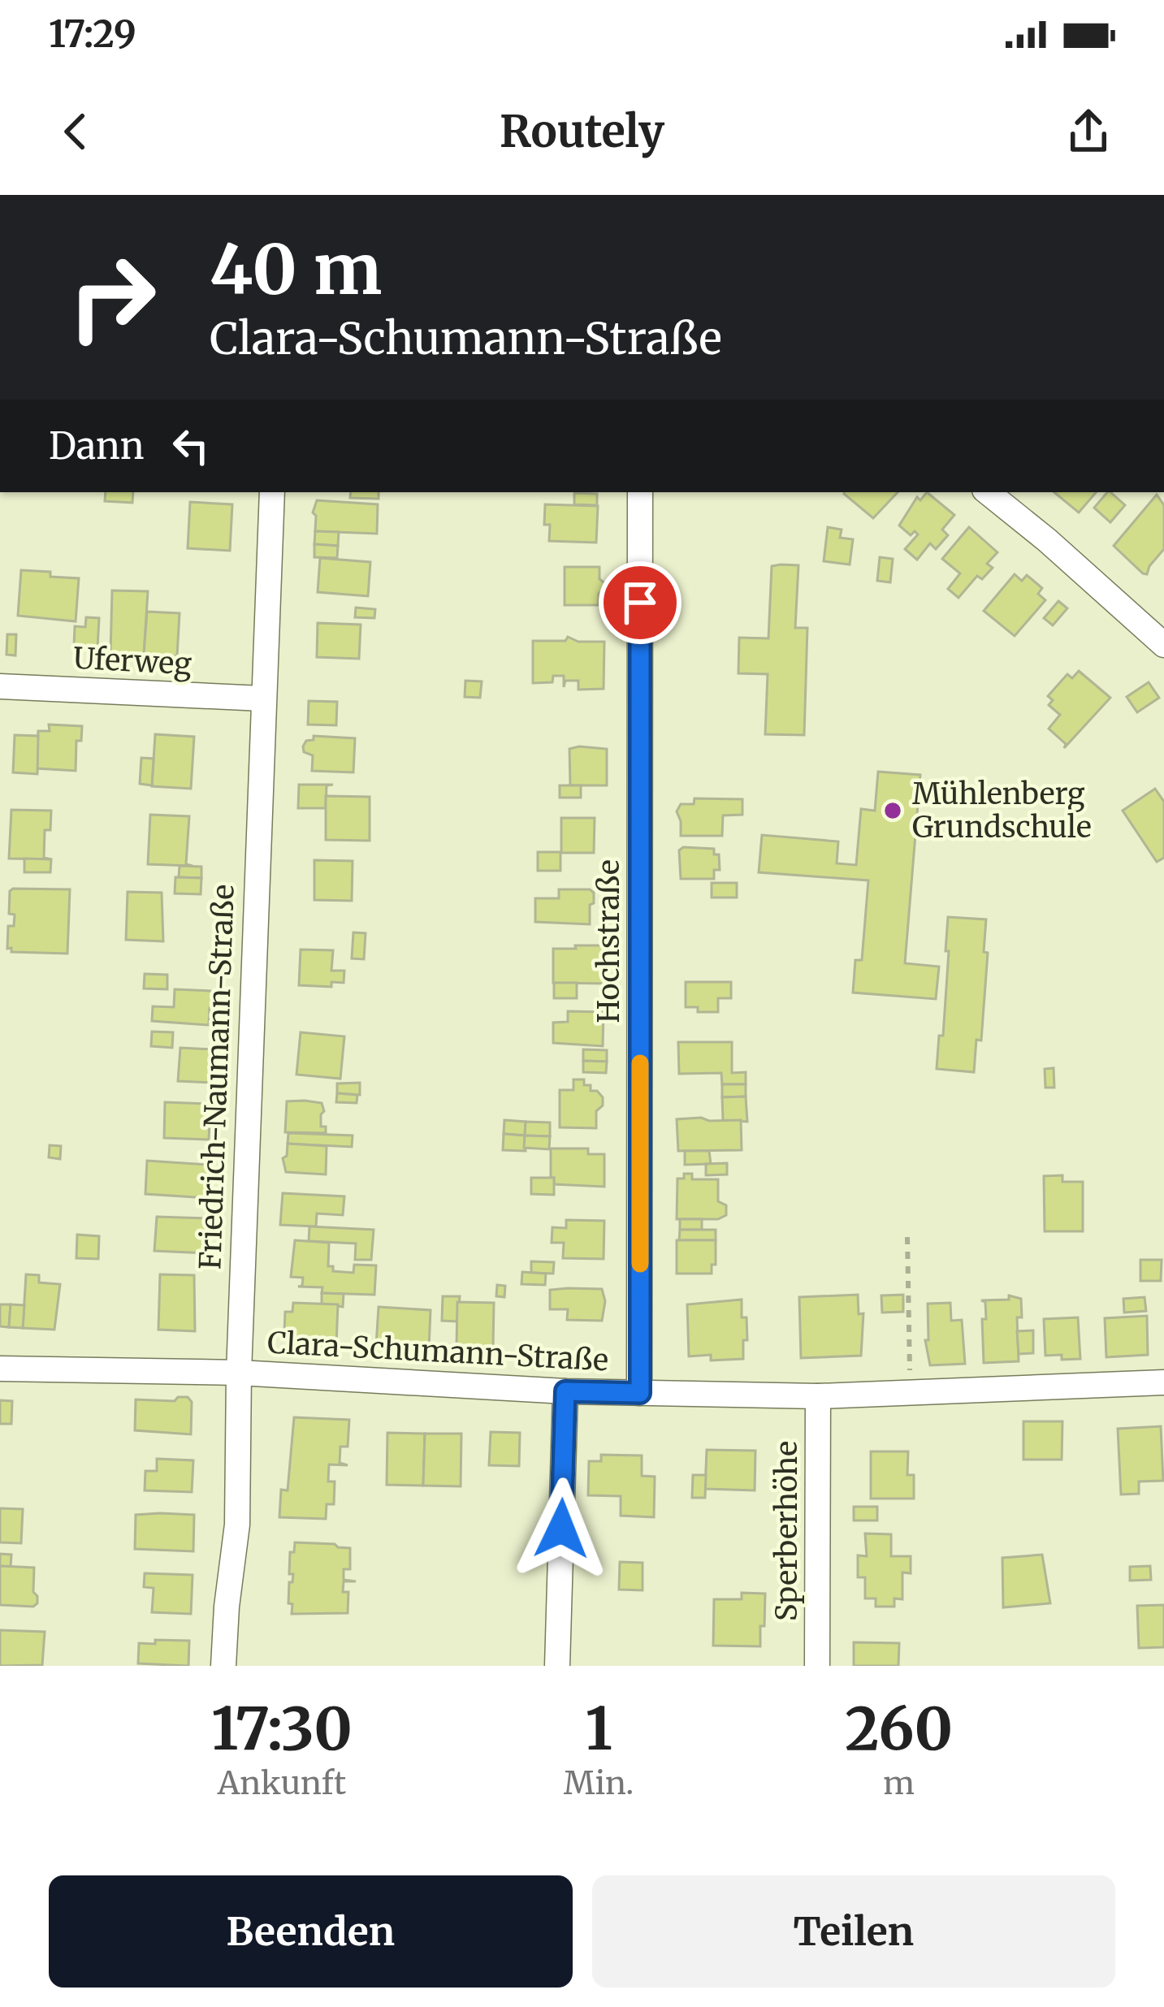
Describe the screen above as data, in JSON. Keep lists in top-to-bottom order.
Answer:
{
  "streets": {
    "street": [
      "Uferweg",
      "Hochstraße",
      "Friedrich-Naumann-Straße",
      "Clara-Schumann-Straße",
      "Sperberhöhe"
    ]
  },
  "crossings": [
    ["Uferweg", "Friedrich-Naumann-Straße"],
    ["Hochstraße", "Clara-Schumann-Straße"],
    ["Friedrich-Naumann-Straße", "Clara-Schumann-Straße"],
    ["Clara-Schumann-Straße", "Sperberhöhe"]
  ],
  "places": ["Mühlenberg Grundschule"],
  "page": {
    "status": "17:29",
    "header": "Routely",
    "turn": ["40 m", "Clara-Schumann-Straße"],
    "then": "Dann",
    "eta": [
      "17:30",
      "Ankunft",
      "1",
      "Min.",
      "260",
      "m"
    ],
    "buttons": ["Beenden", "Teilen"]
  }
}
